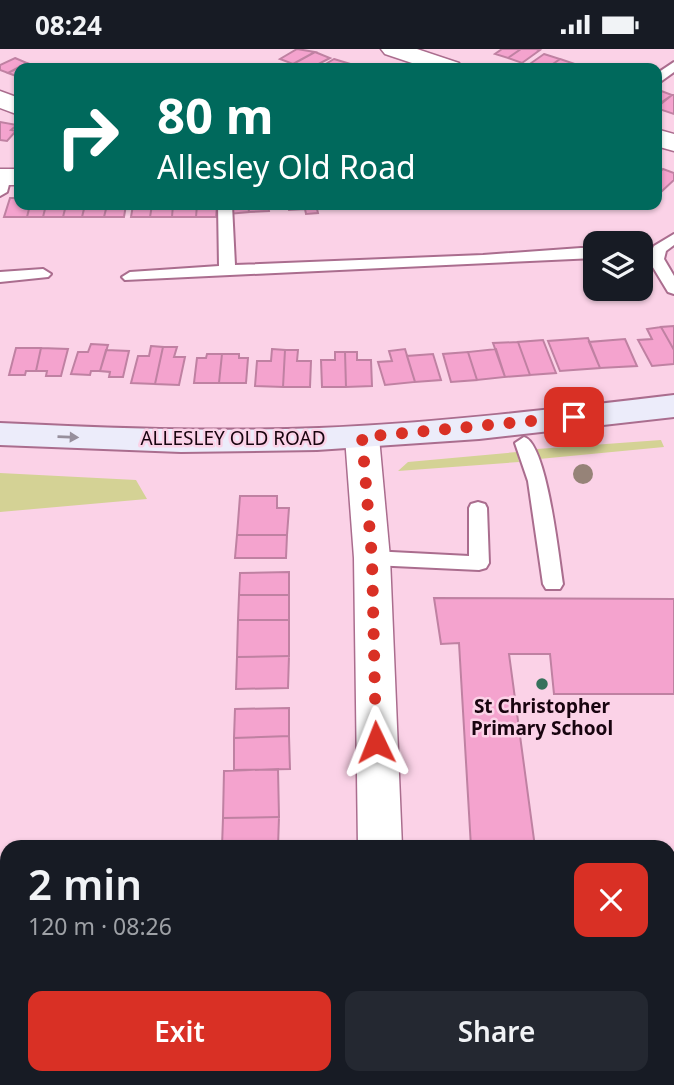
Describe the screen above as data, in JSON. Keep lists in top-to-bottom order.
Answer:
{
  "streets": {
    "main road": ["ALLESLEY OLD ROAD"]
  },
  "places": ["St Christopher Primary School"],
  "page": {
    "status": "08:24",
    "turn": ["80 m", "Allesley Old Road"],
    "heading": ["2 min", "120 m · 08:26"],
    "buttons": ["Exit", "Share"]
  }
}
